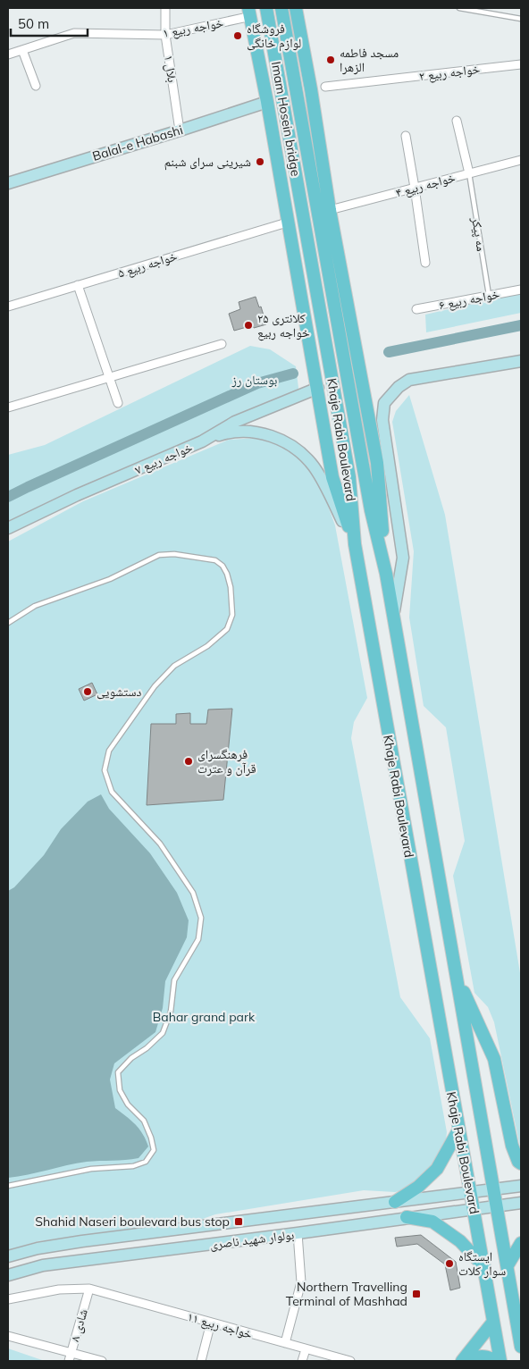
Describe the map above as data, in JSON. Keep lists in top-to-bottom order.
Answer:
{
  "streets": {
    "main road": ["Imam Hosein bridge", "Khaje Rabi Boulevard"],
    "street": [
      "خواجه ربیع ۱",
      "بلال ۱",
      "خواجه ربیع ۲",
      "Balal-e Habashi",
      "خواجه ربیع ۴",
      "خواجه ربیع ۵",
      "خواجه ربیع ۶",
      "خواجه ربیع ۷",
      "بولوار شهید ناصری",
      "شادی ۸",
      "خواجه ربیع ۱۱"
    ],
    "lane": ["مه پیکر"]
  },
  "crossings": [
    ["خواجه ربیع ۱", "بلال ۱"],
    ["بلال ۱", "Balal-e Habashi"],
    ["Imam Hosein bridge", "Khaje Rabi Boulevard"],
    ["خواجه ربیع ۴", "مه پیکر"],
    ["مه پیکر", "خواجه ربیع ۶"],
    ["Khaje Rabi Boulevard", "بولوار شهید ناصری"],
    ["شادی ۸", "خواجه ربیع ۱۱"]
  ],
  "parks": ["بوستان رز", "Bahar grand park"],
  "places": {
    "other": [
      "فروشگاه لوازم خانگی",
      "مسجد فاطمه الزهرا",
      "شیرینی سرای شبنم",
      "کلانتری ٢۵ خواجه ربیع",
      "دستشویی",
      "فرهنگسرای قرآن و عترت",
      "ایستگاه سوار کلات"
    ],
    "transit": ["Shahid Naseri boulevard bus stop", "Northern Travelling Terminal of Mashhad"]
  },
  "scale_bar": "50 m"
}
